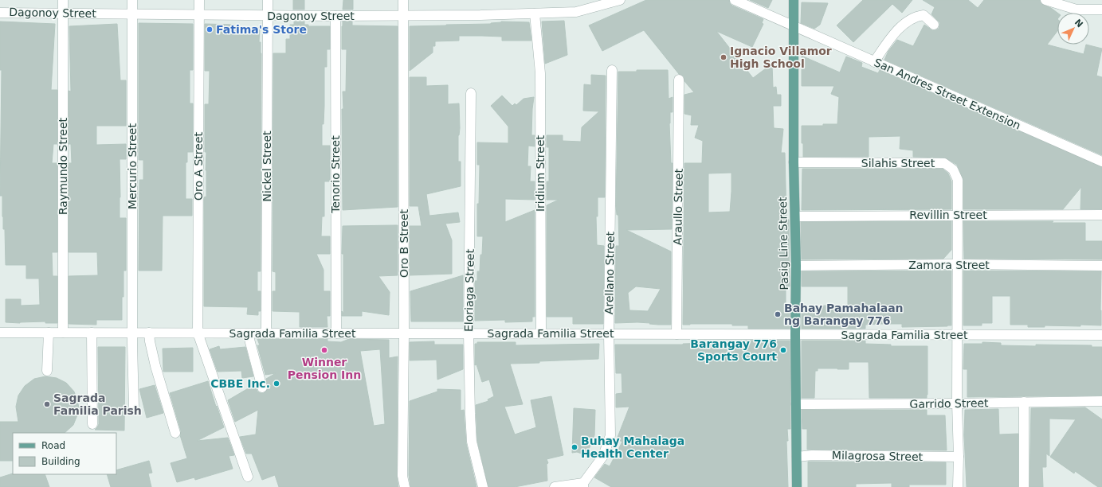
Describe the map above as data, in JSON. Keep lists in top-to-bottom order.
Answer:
{
  "streets": {
    "main road": ["Pasig Line Street"],
    "street": [
      "Dagonoy Street",
      "San Andres Street Extension",
      "Silahis Street",
      "Raymundo Street",
      "Mercurio Street",
      "Oro A Street",
      "Nickel Street",
      "Iridium Street",
      "Tenorio Street",
      "Araullo Street",
      "Revillin Street",
      "Oro B Street",
      "Zamora Street",
      "Arellano Street",
      "Eloriaga Street",
      "Sagrada Familia Street",
      "Garrido Street",
      "Milagrosa Street"
    ]
  },
  "crossings": [
    ["Dagonoy Street", "Raymundo Street"],
    ["Dagonoy Street", "Mercurio Street"],
    ["Dagonoy Street", "Oro A Street"],
    ["Dagonoy Street", "Nickel Street"],
    ["Dagonoy Street", "Iridium Street"],
    ["Dagonoy Street", "Tenorio Street"],
    ["Dagonoy Street", "Oro B Street"],
    ["San Andres Street Extension", "Pasig Line Street"],
    ["Silahis Street", "Revillin Street"],
    ["Silahis Street", "Pasig Line Street"],
    ["Silahis Street", "Zamora Street"],
    ["Silahis Street", "Sagrada Familia Street"],
    ["Silahis Street", "Garrido Street"],
    ["Silahis Street", "Milagrosa Street"],
    ["Raymundo Street", "Sagrada Familia Street"],
    ["Mercurio Street", "Sagrada Familia Street"],
    ["Oro A Street", "Sagrada Familia Street"],
    ["Nickel Street", "Sagrada Familia Street"],
    ["Iridium Street", "Sagrada Familia Street"],
    ["Tenorio Street", "Sagrada Familia Street"],
    ["Araullo Street", "Sagrada Familia Street"],
    ["Revillin Street", "Pasig Line Street"],
    ["Oro B Street", "Sagrada Familia Street"],
    ["Pasig Line Street", "Zamora Street"],
    ["Pasig Line Street", "Sagrada Familia Street"],
    ["Pasig Line Street", "Garrido Street"],
    ["Pasig Line Street", "Milagrosa Street"],
    ["Arellano Street", "Sagrada Familia Street"],
    ["Eloriaga Street", "Sagrada Familia Street"]
  ],
  "places": [
    "Fatima's Store",
    "Ignacio Villamor High School",
    "Bahay Pamahalaan ng Barangay 776",
    "Winner Pension Inn",
    "Barangay 776 Sports Court",
    "CBBE Inc.",
    "Sagrada Familia Parish",
    "Buhay Mahalaga Health Center"
  ],
  "legend": ["Road", "Building"],
  "north": "top right"
}
